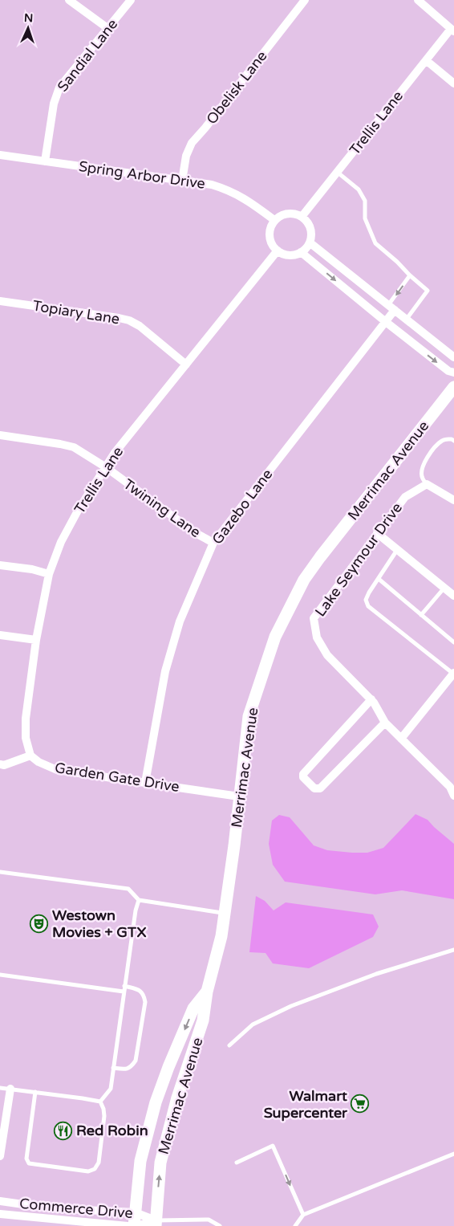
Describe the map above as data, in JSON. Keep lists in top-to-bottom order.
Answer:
{
  "streets": {
    "street": [
      "Sandial Lane",
      "Obelisk Lane",
      "Trellis Lane",
      "Spring Arbor Drive",
      "Topiary Lane",
      "Merrimac Avenue",
      "Gazebo Lane",
      "Twining Lane",
      "Lake Seymour Drive",
      "Garden Gate Drive",
      "Commerce Drive"
    ]
  },
  "crossings": [
    ["Sandial Lane", "Spring Arbor Drive"],
    ["Obelisk Lane", "Spring Arbor Drive"],
    ["Trellis Lane", "Spring Arbor Drive"],
    ["Trellis Lane", "Topiary Lane"],
    ["Trellis Lane", "Twining Lane"],
    ["Trellis Lane", "Garden Gate Drive"],
    ["Merrimac Avenue", "Garden Gate Drive"],
    ["Merrimac Avenue", "Commerce Drive"],
    ["Gazebo Lane", "Twining Lane"],
    ["Gazebo Lane", "Garden Gate Drive"]
  ],
  "places": {
    "theatre": ["Westown Movies + GTX"],
    "supermarket": ["Walmart Supercenter"],
    "restaurant": ["Red Robin"]
  },
  "north": "top"
}
